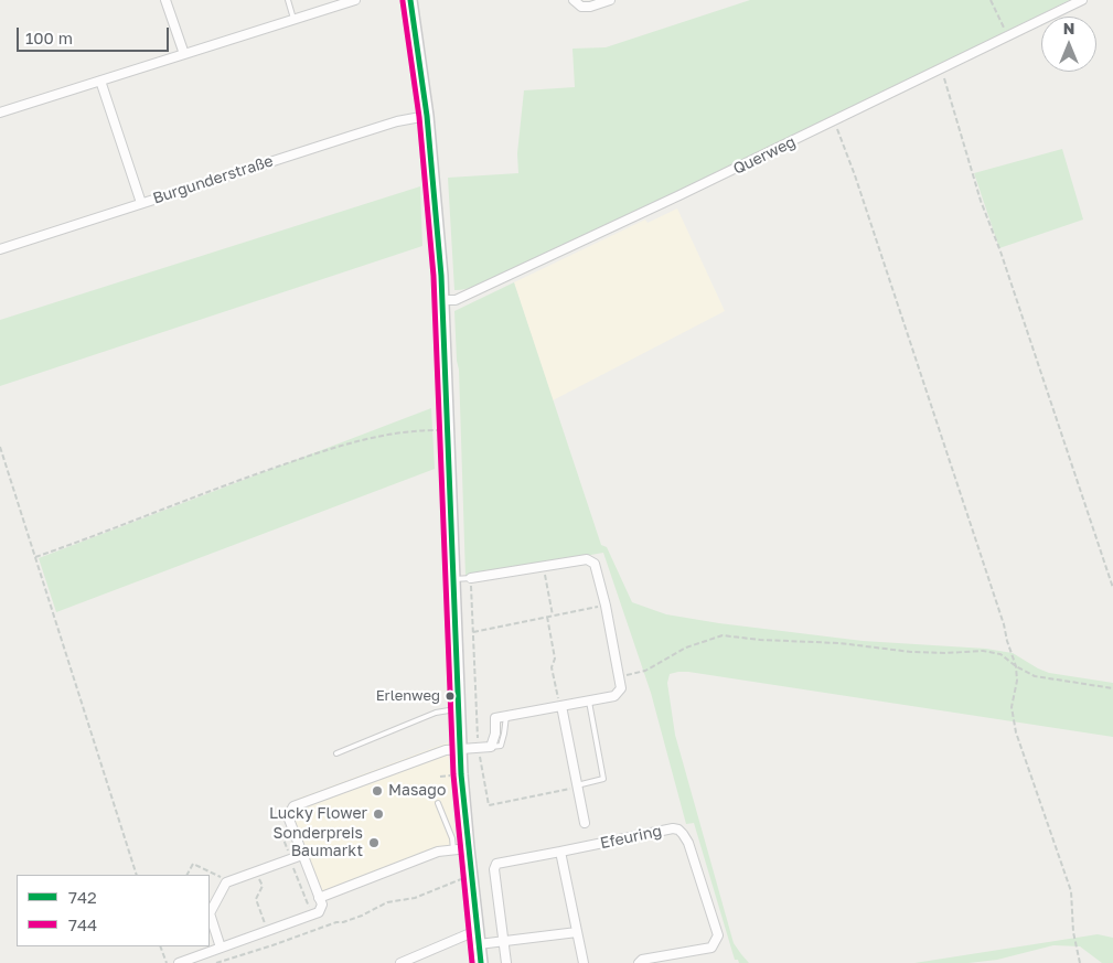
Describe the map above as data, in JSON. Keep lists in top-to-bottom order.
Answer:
{
  "streets": {
    "street": ["Querweg", "Burgunderstraße", "Efeuring"]
  },
  "places": [
    "Erlenweg",
    "Masago",
    "Lucky Flower",
    "Sonderpreis Baumarkt"
  ],
  "lines": ["transit line 742", "transit line 744"],
  "legend": ["742", "744"],
  "scale_bar": "100 m",
  "north": "top"
}
